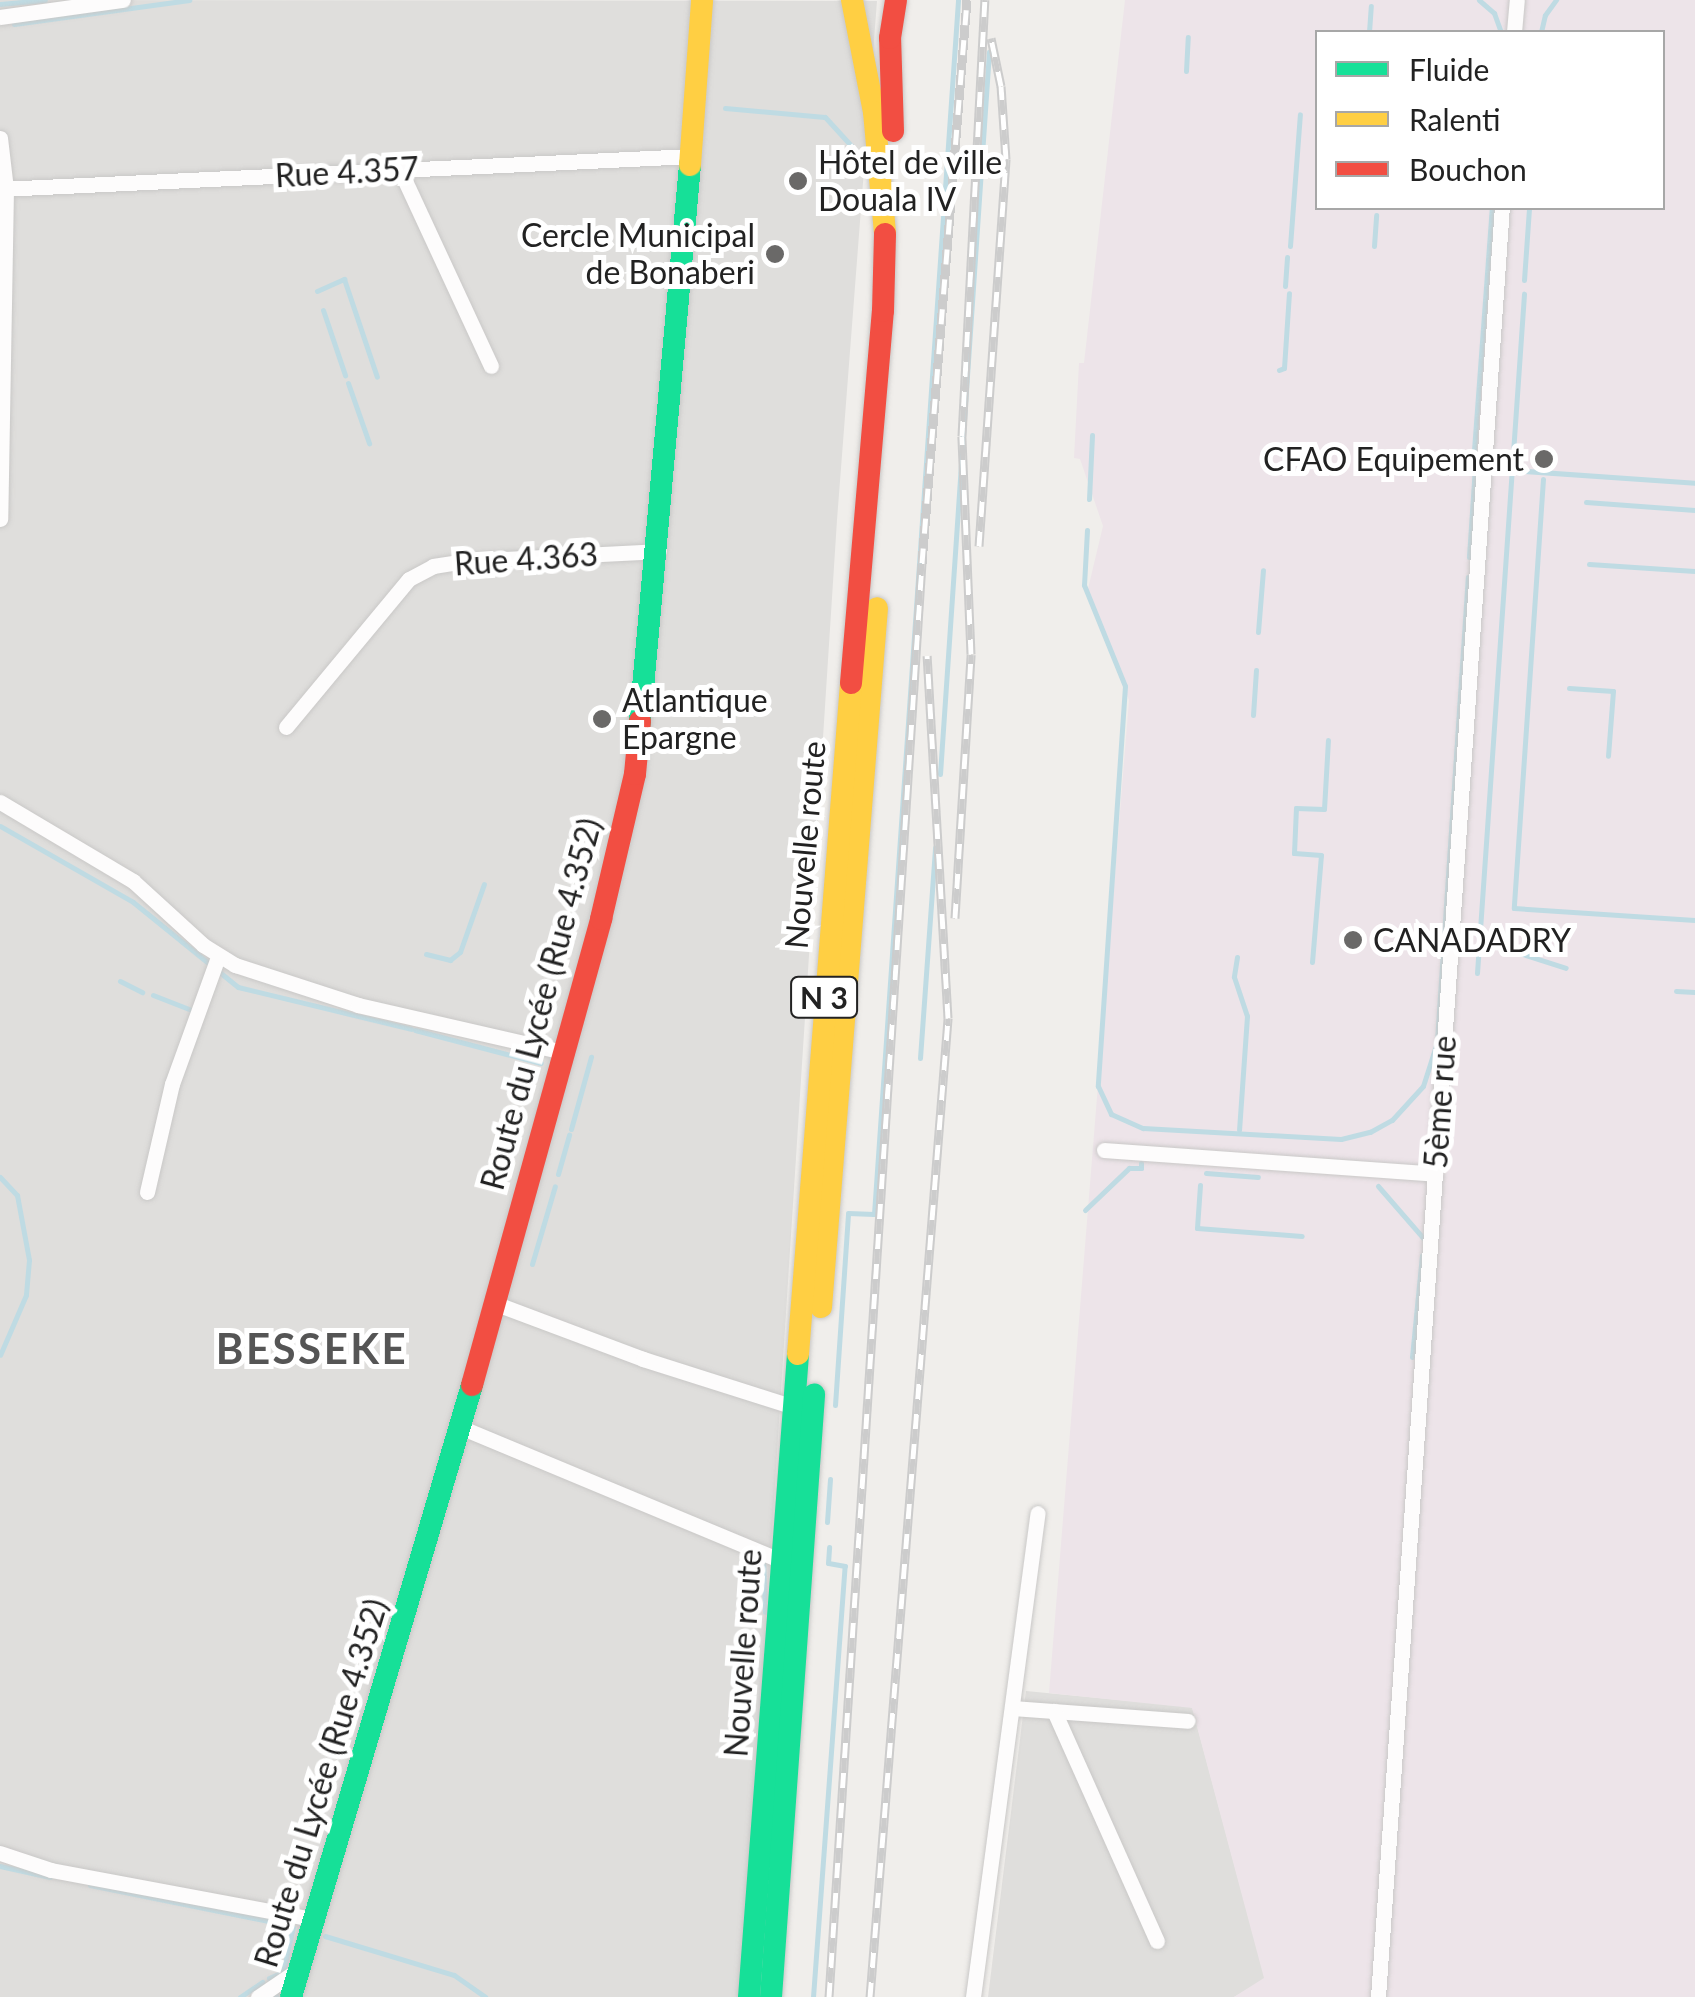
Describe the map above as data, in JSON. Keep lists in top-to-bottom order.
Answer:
{
  "streets": {
    "main road": ["Nouvelle route", "N 3", "Route du Lycée (Rue 4.352)"],
    "street": ["Rue 4.357", "Rue 4.363", "5ème rue"]
  },
  "crossings": [
    ["Rue 4.357", "Route du Lycée (Rue 4.352)"],
    ["Rue 4.363", "Route du Lycée (Rue 4.352)"]
  ],
  "districts": ["BESSEKE"],
  "places": [
    "Hôtel de ville Douala IV",
    "Cercle Municipal de Bonaberi",
    "CFAO Equipement",
    "Atlantique Epargne",
    "CANADADRY"
  ],
  "legend": ["Fluide", "Ralenti", "Bouchon"]
}
